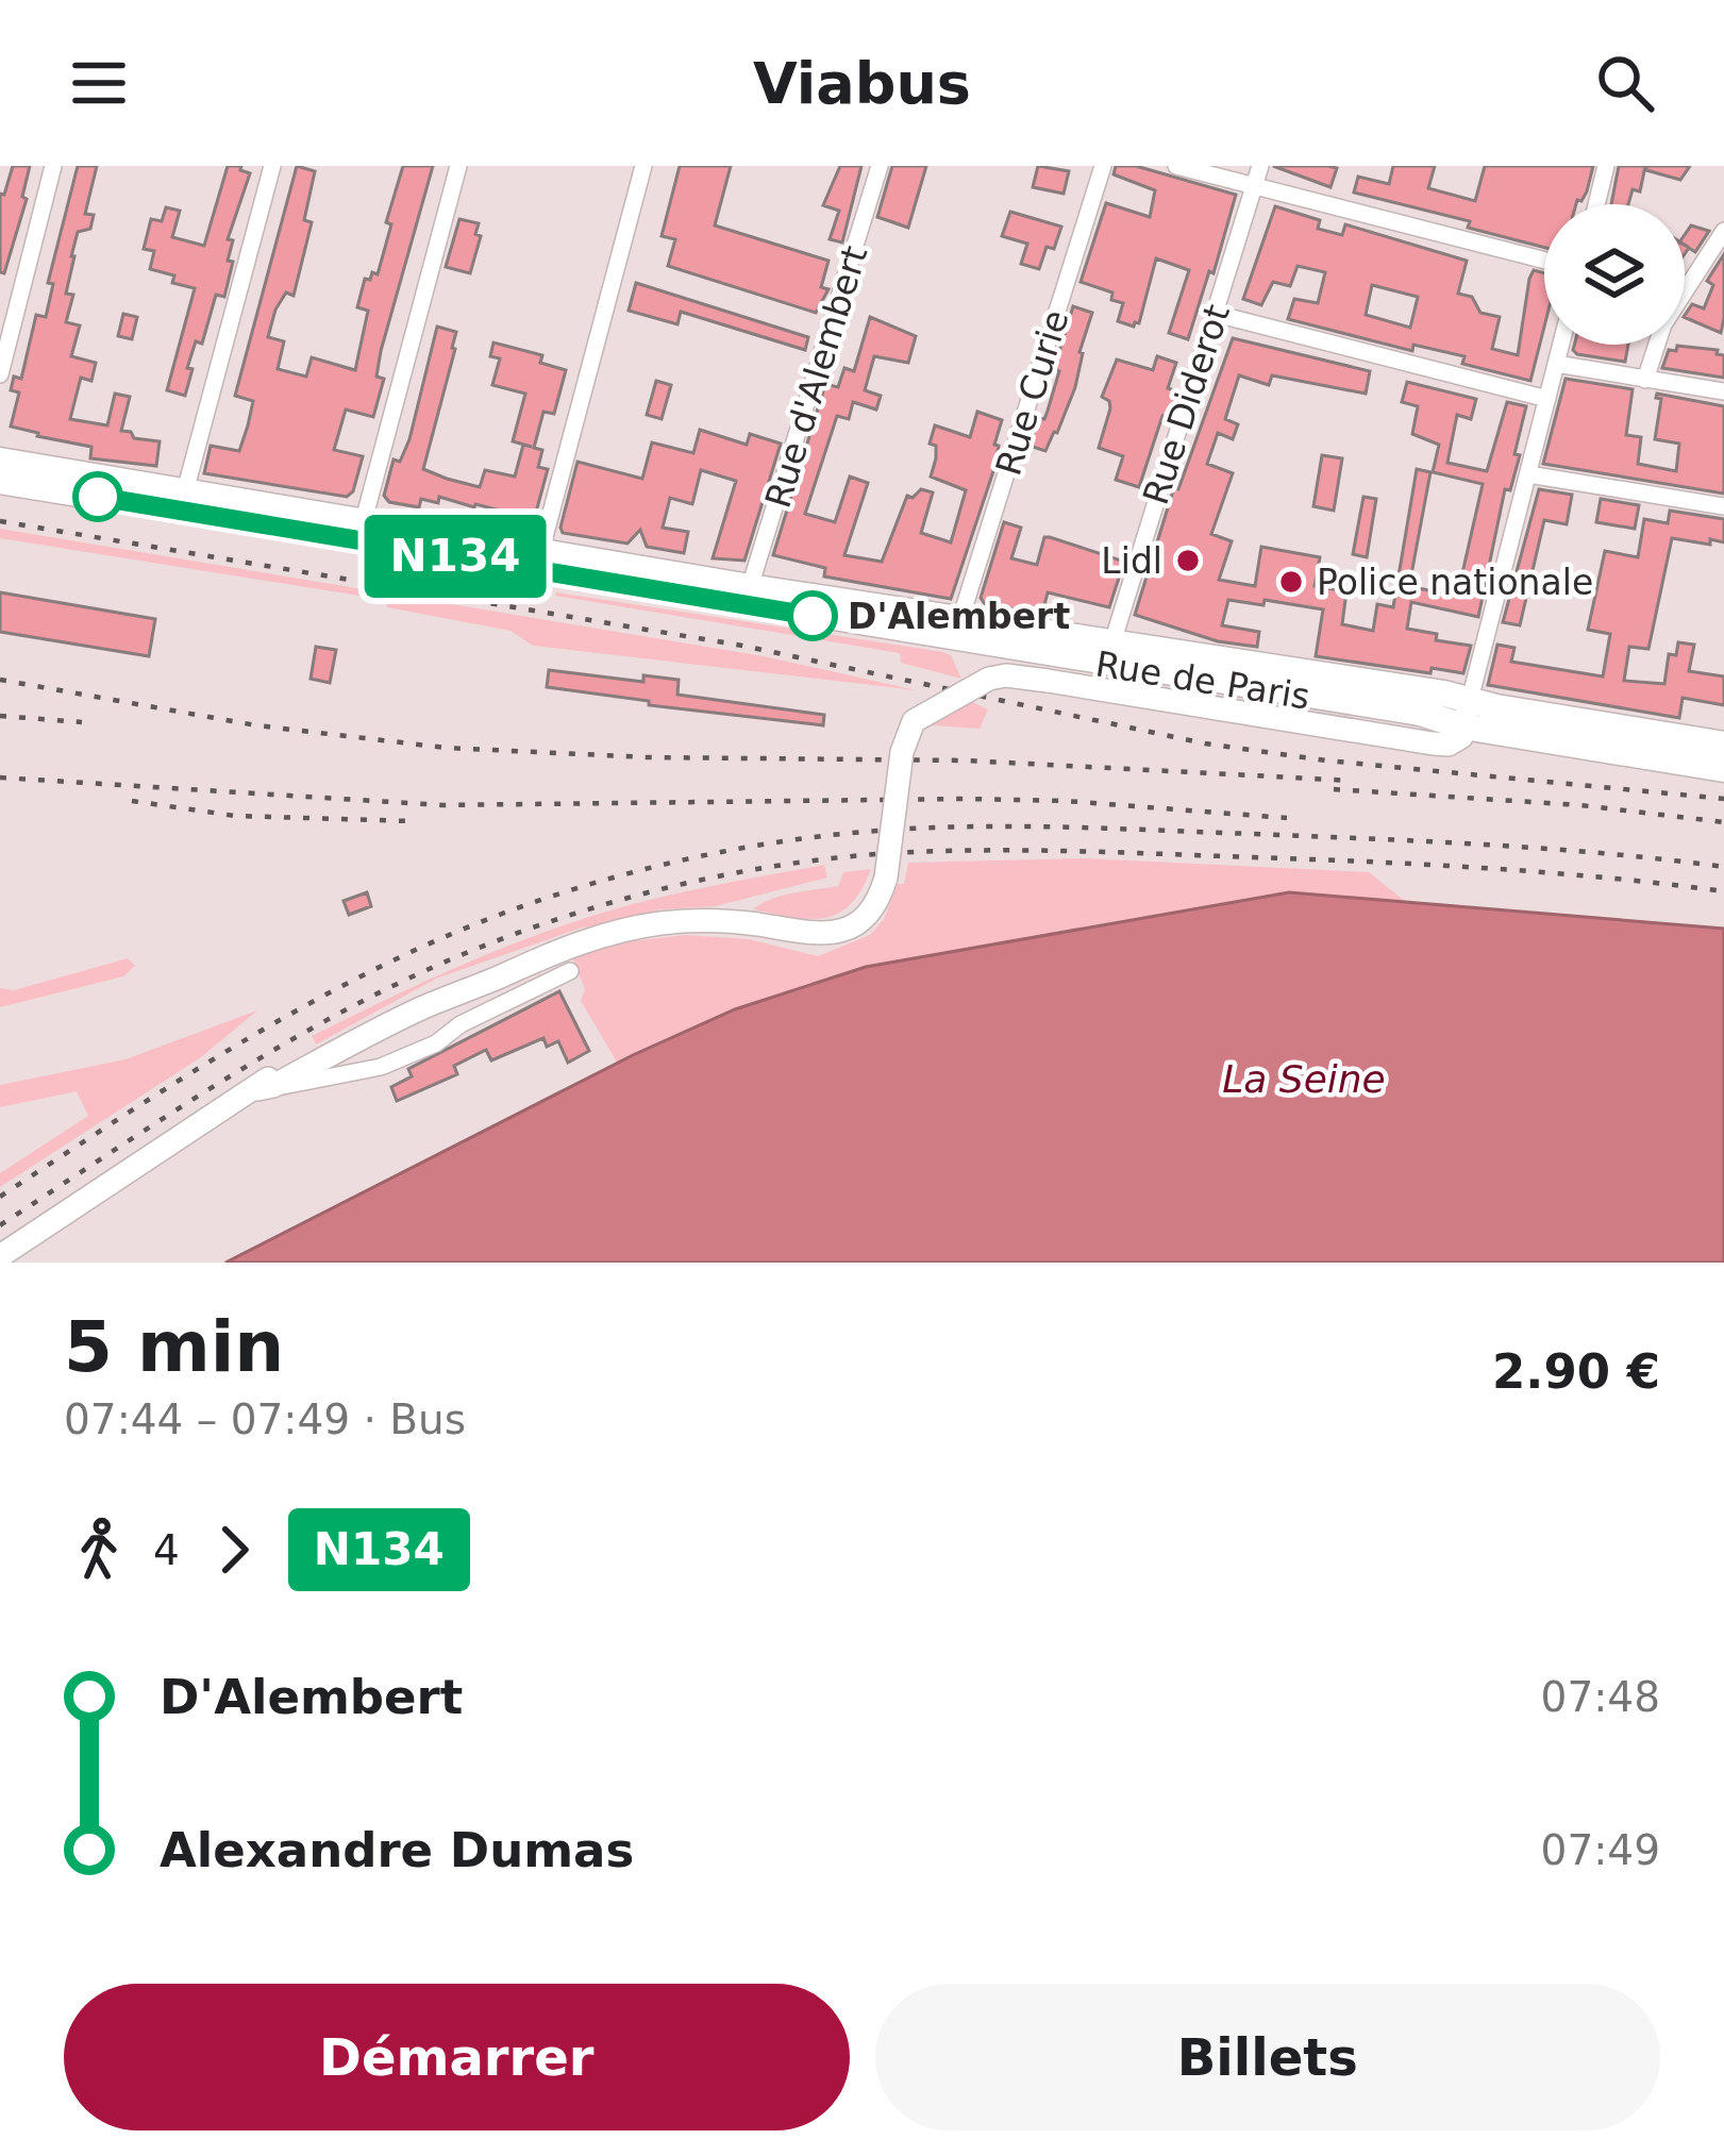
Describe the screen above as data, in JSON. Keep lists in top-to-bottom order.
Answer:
{
  "streets": {
    "main road": ["Rue de Paris"],
    "street": ["Rue d'Alembert", "Rue Curie", "Rue Diderot"]
  },
  "crossings": [
    ["Rue d'Alembert", "Rue de Paris"],
    ["Rue Curie", "Rue de Paris"],
    ["Rue Diderot", "Rue de Paris"]
  ],
  "water": ["La Seine"],
  "places": ["Lidl", "Police nationale", "D'Alembert"],
  "lines": ["bus line N134"],
  "page": {
    "header": "Viabus",
    "on_map": "N134",
    "heading": ["5 min", "07:44 – 07:49 · Bus", "2.90 €"],
    "legs": ["4", "N134"],
    "list": [
      {
        "name": "D'Alembert",
        "value": "07:48"
      },
      {
        "name": "Alexandre Dumas",
        "value": "07:49"
      }
    ],
    "buttons": ["Démarrer", "Billets"]
  }
}
